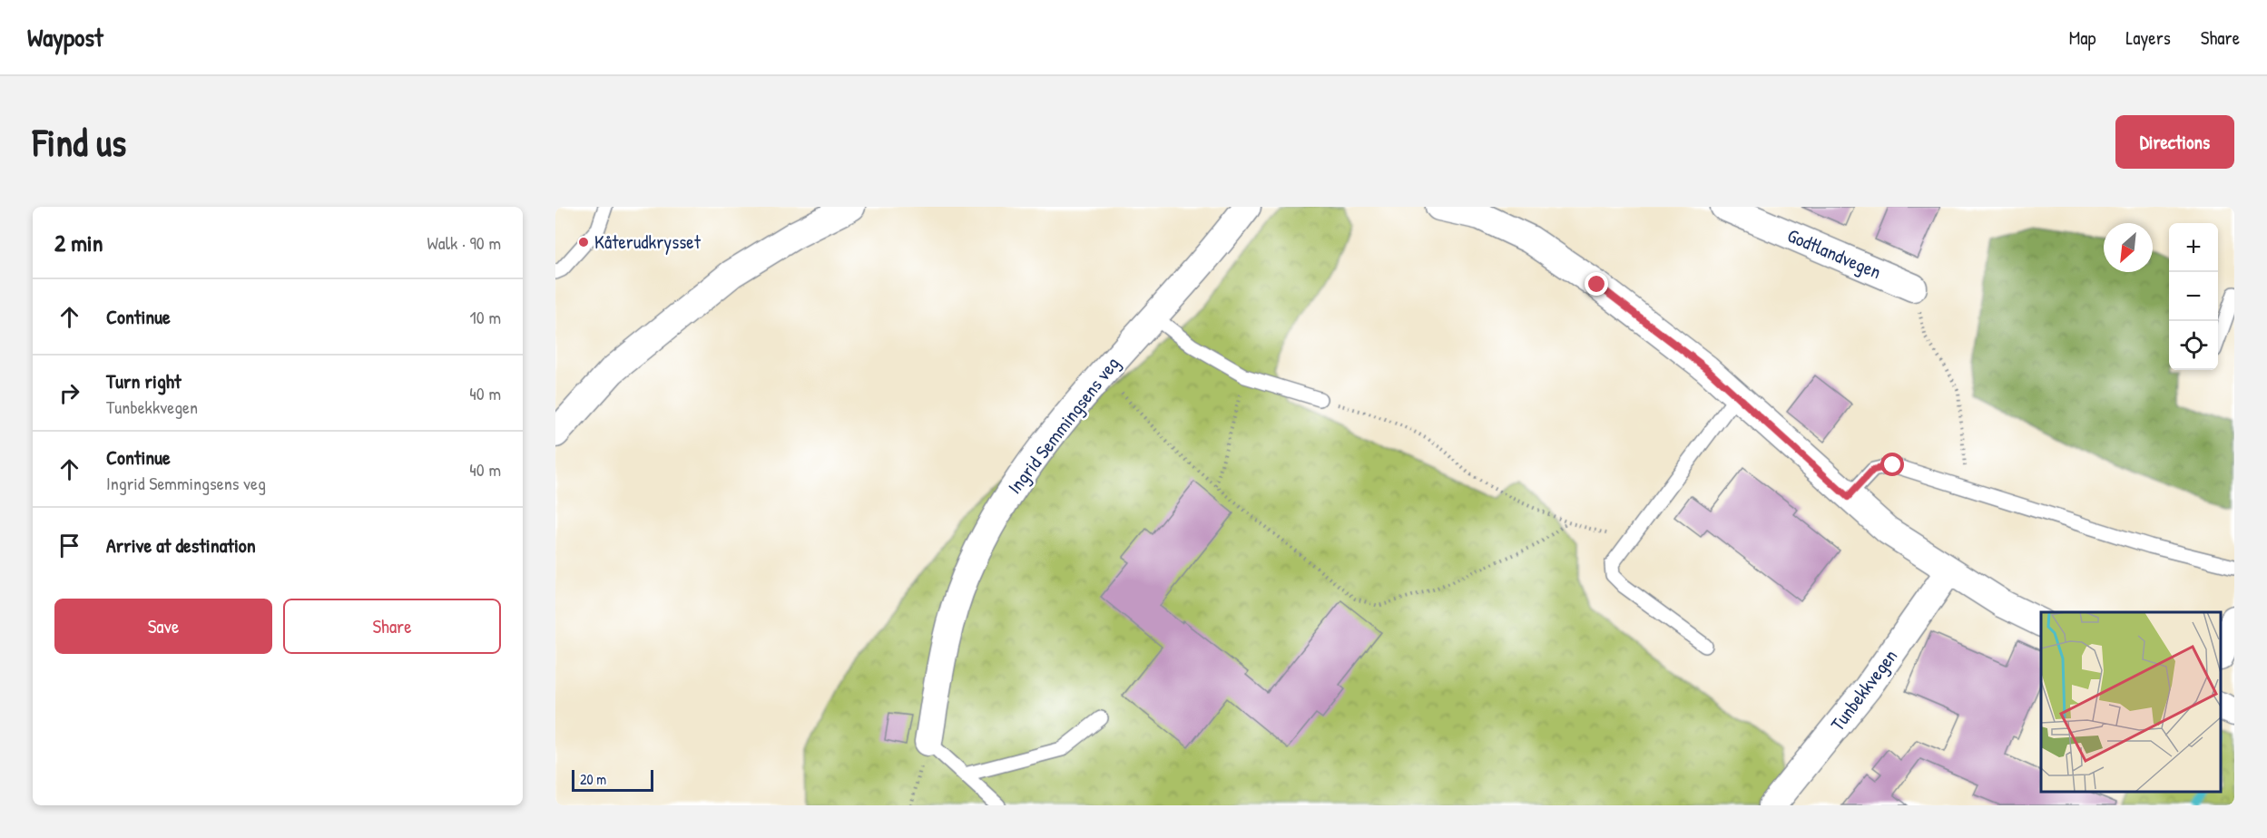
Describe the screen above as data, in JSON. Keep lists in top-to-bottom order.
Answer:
{
  "streets": {
    "street": ["Godtlandvegen", "Ingrid Semmingsens veg", "Tunbekkvegen"]
  },
  "places": ["Kåterudkrysset"],
  "scale_bar": "20 m",
  "north": "bottom left",
  "page": {
    "header": "Waypost",
    "nav": ["Map", "Layers", "Share"],
    "buttons": [
      "Directions",
      ["Save", "Share"]
    ],
    "title": "Find us",
    "heading": ["2 min", "Walk · 90 m"],
    "map_buttons": ["+", "−"],
    "list": [
      ["Continue", "10 m"],
      ["Turn right", "Tunbekkvegen", "40 m"],
      ["Continue", "Ingrid Semmingsens veg", "40 m"],
      "Arrive at destination"
    ],
    "scale": "20 m"
  }
}
